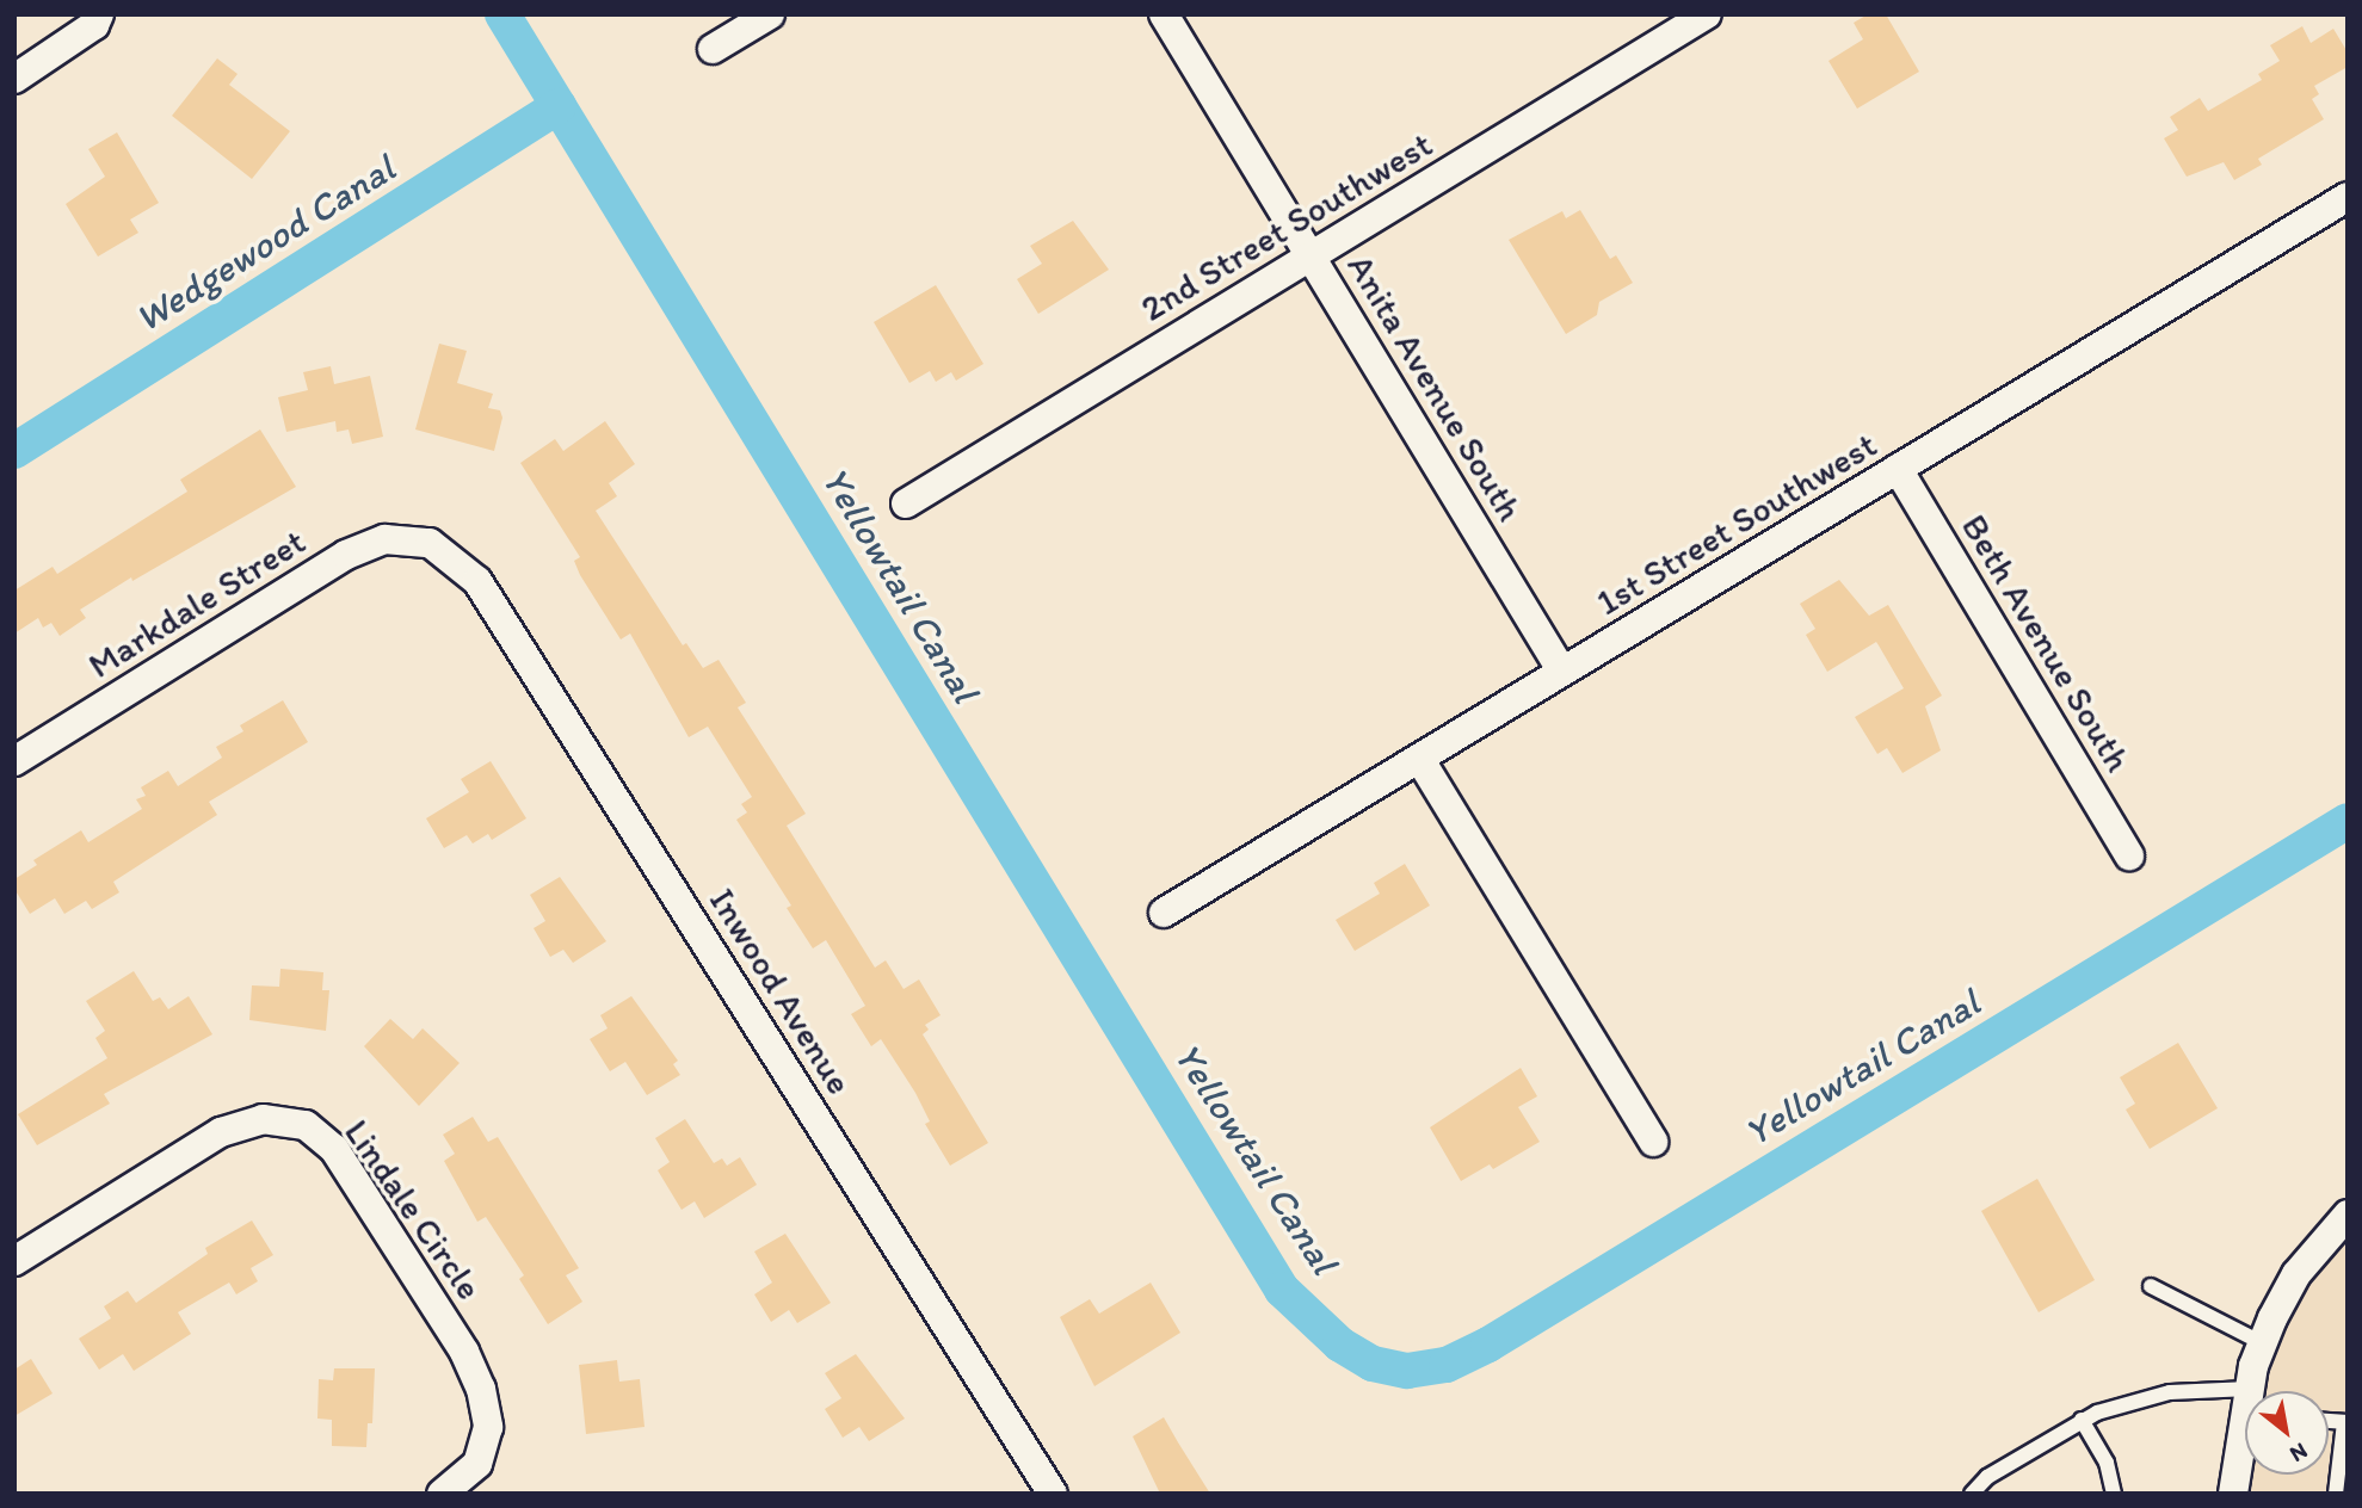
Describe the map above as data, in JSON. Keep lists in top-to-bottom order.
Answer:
{
  "streets": {
    "street": [
      "2nd Street Southwest",
      "Anita Avenue South",
      "1st Street Southwest",
      "Markdale Street",
      "Beth Avenue South",
      "Inwood Avenue",
      "Lindale Circle"
    ]
  },
  "crossings": [
    ["2nd Street Southwest", "Anita Avenue South"],
    ["Anita Avenue South", "1st Street Southwest"],
    ["1st Street Southwest", "Beth Avenue South"],
    ["Markdale Street", "Inwood Avenue"]
  ],
  "water": ["Wedgewood Canal", "Yellowtail Canal"],
  "north": "bottom right"
}
